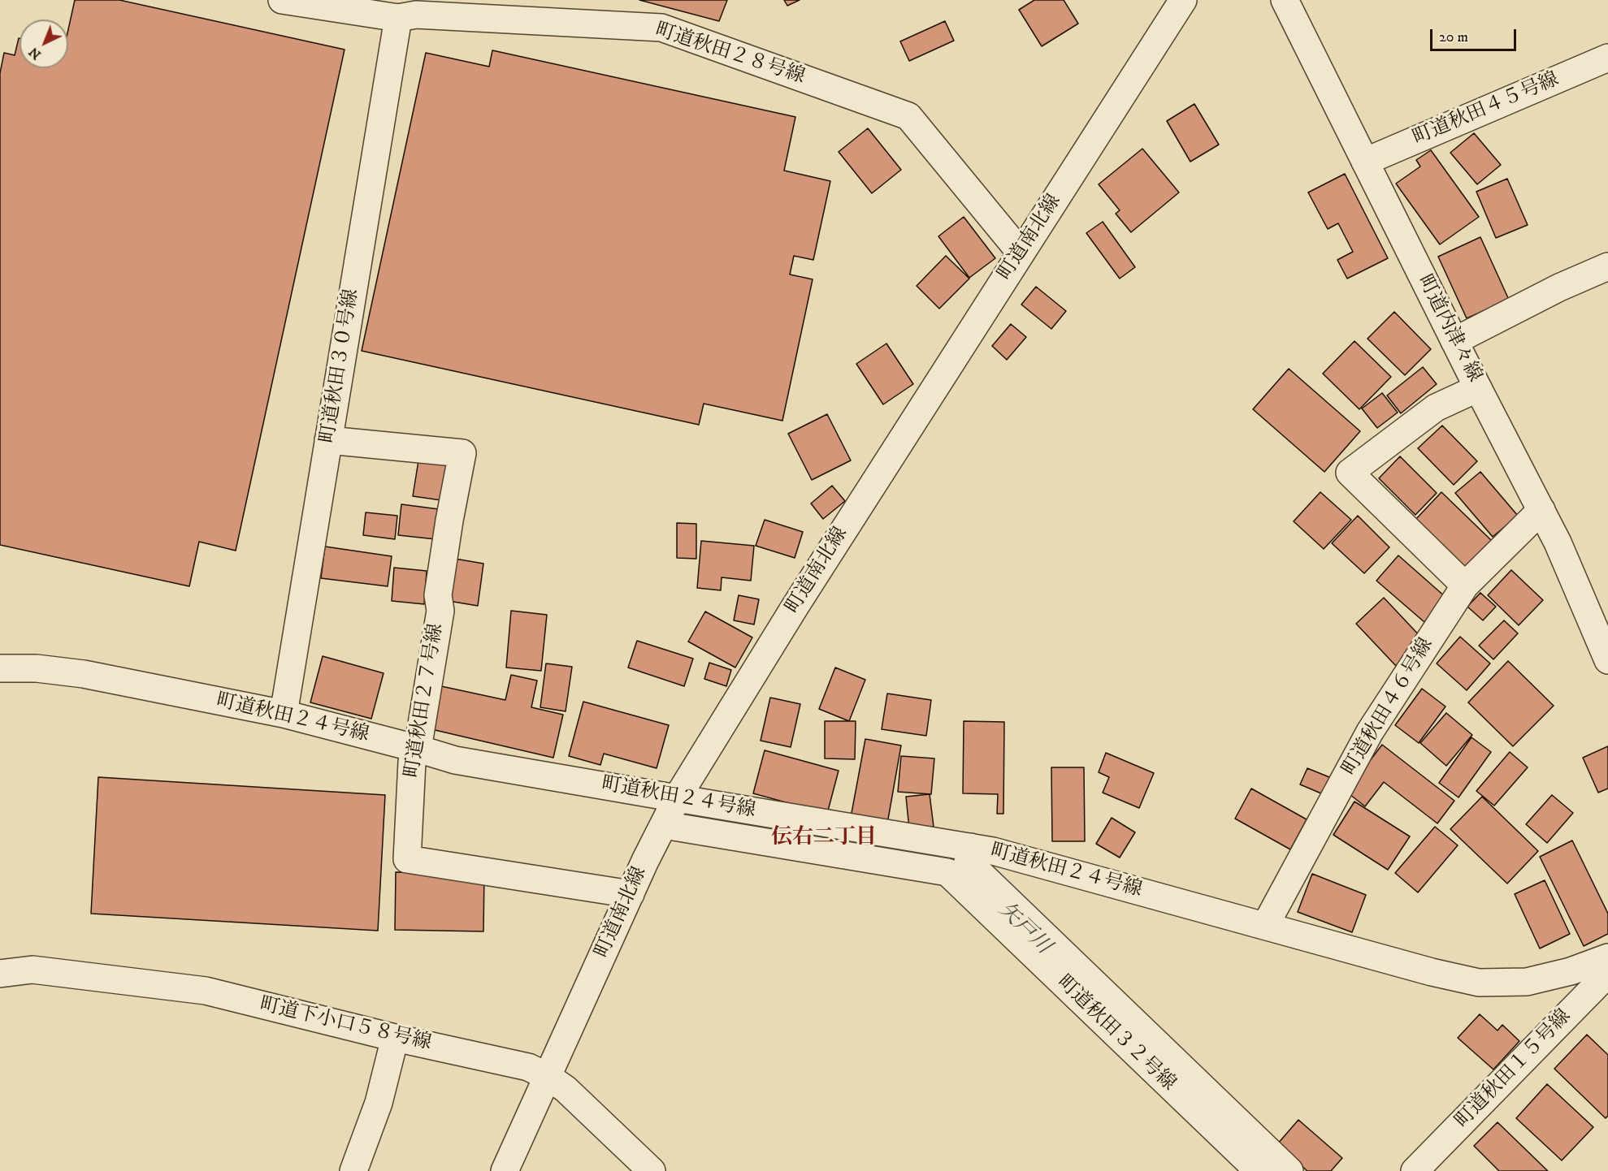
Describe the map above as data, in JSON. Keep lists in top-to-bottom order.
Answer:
{
  "streets": {
    "street": [
      "町道秋田２８号線",
      "町道秋田４５号線",
      "町道南北線",
      "町道内津々線",
      "町道秋田３０号線",
      "町道秋田２７号線",
      "町道秋田４６号線",
      "町道秋田２４号線",
      "町道下小口５８号線",
      "町道秋田３２号線",
      "町道秋田１５号線"
    ]
  },
  "crossings": [
    ["町道秋田２８号線", "町道南北線"],
    ["町道秋田２８号線", "町道秋田３０号線"],
    ["町道秋田４５号線", "町道内津々線"],
    ["町道南北線", "町道秋田２７号線"],
    ["町道南北線", "町道秋田２４号線"],
    ["町道南北線", "町道下小口５８号線"],
    ["町道南北線", "町道秋田３２号線"],
    ["町道内津々線", "町道秋田４６号線"],
    ["町道秋田３０号線", "町道秋田２７号線"],
    ["町道秋田３０号線", "町道秋田２４号線"],
    ["町道秋田２７号線", "町道秋田２４号線"],
    ["町道秋田４６号線", "町道秋田２４号線"]
  ],
  "districts": ["伝右二丁目"],
  "water": ["矢戸川"],
  "scale_bar": "20 m",
  "north": "bottom left"
}
